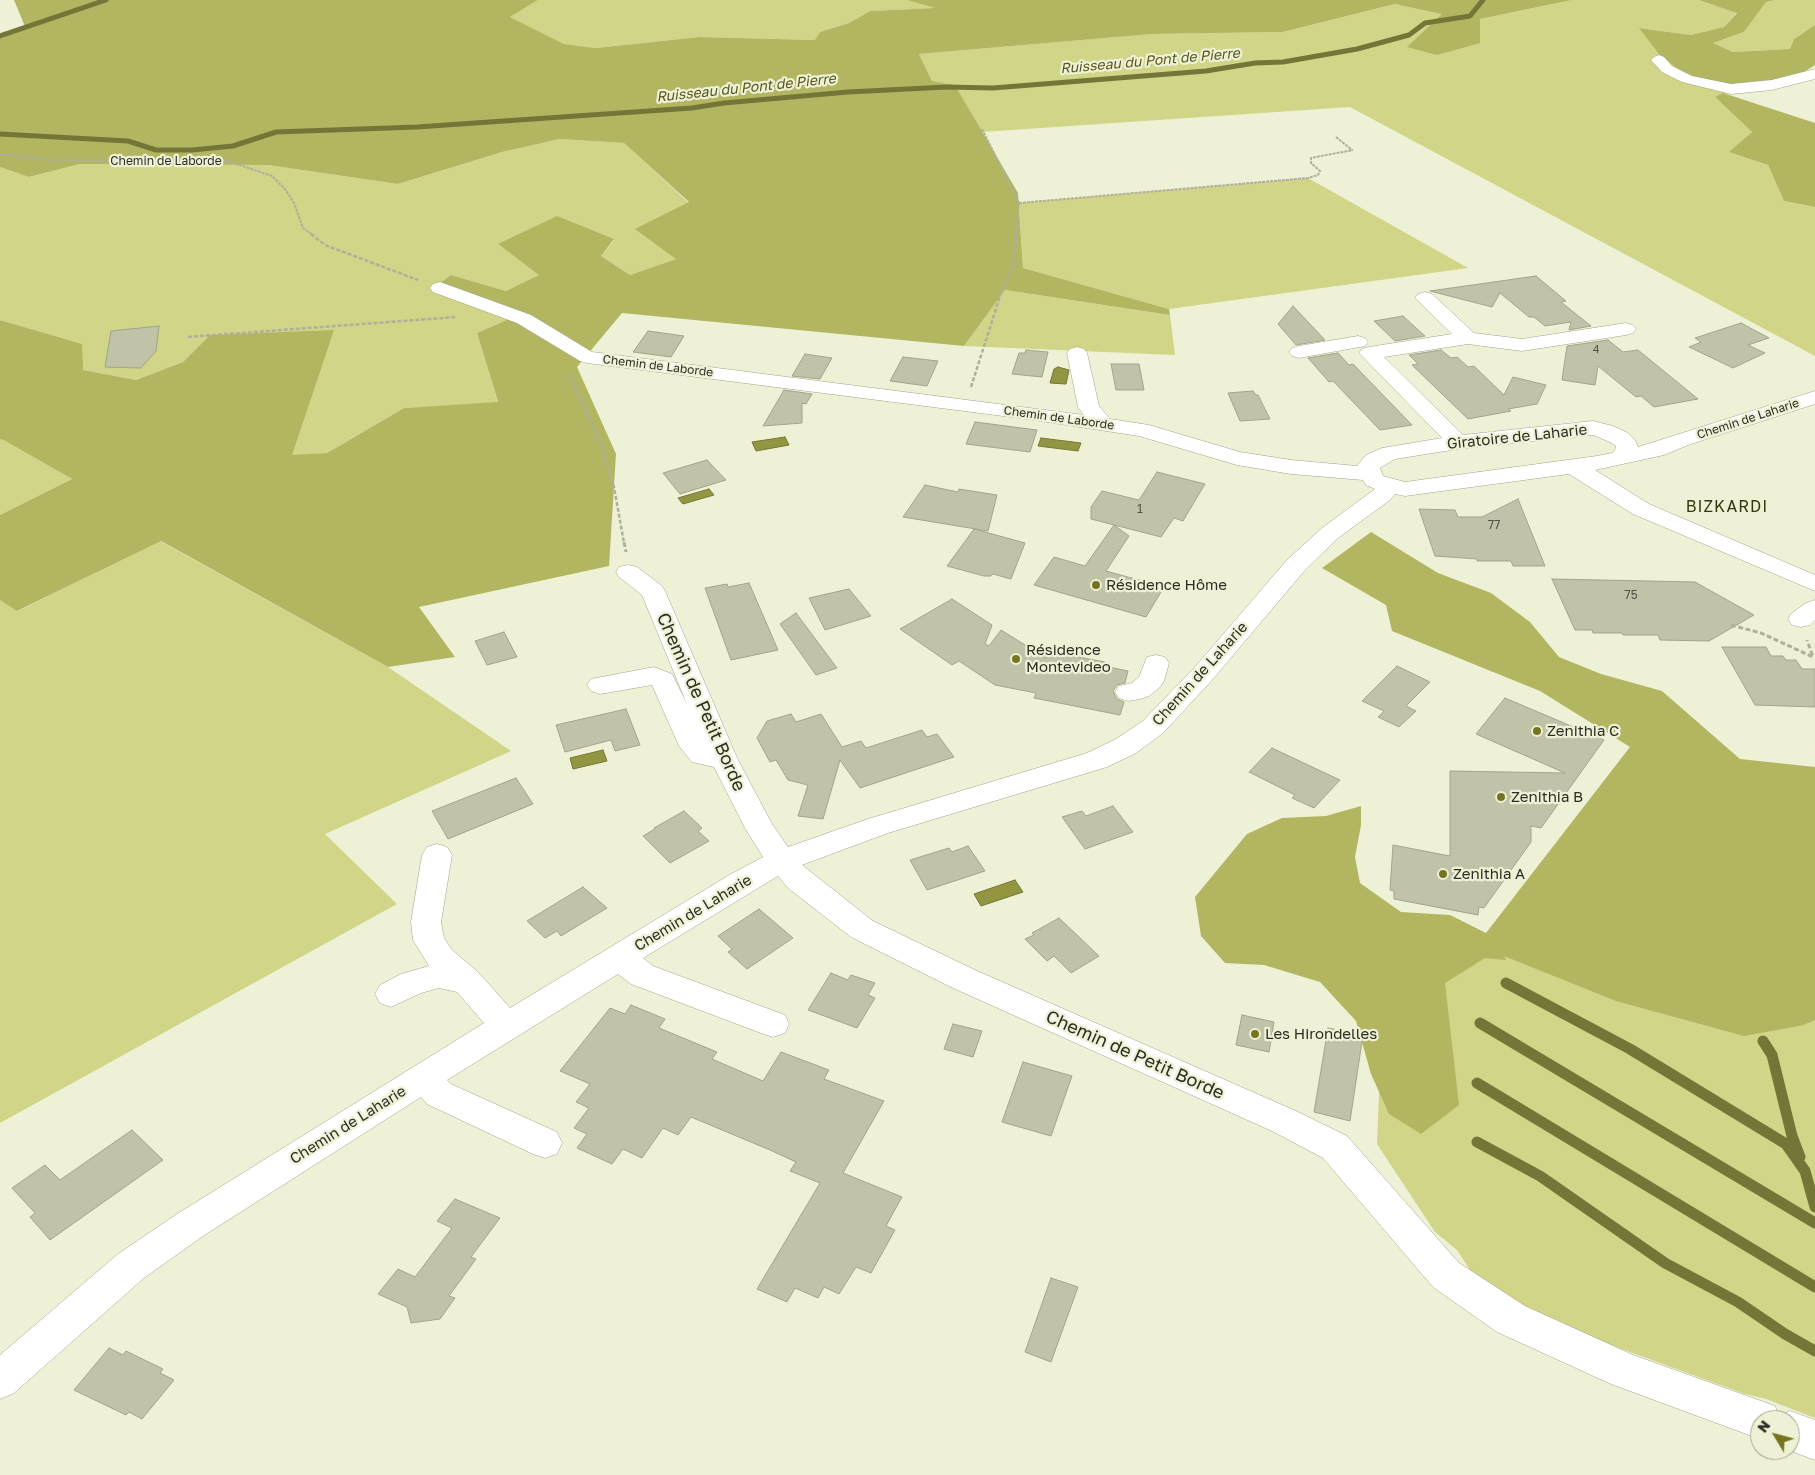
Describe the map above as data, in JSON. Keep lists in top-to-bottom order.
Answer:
{
  "streets": {
    "street": [
      "Chemin de Laborde",
      "Chemin de Laharie",
      "Giratoire de Laharie",
      "Chemin de Petit Borde"
    ]
  },
  "crossings": [
    ["Chemin de Laborde", "Chemin de Laharie"],
    ["Chemin de Laborde", "Giratoire de Laharie"],
    ["Chemin de Laharie", "Giratoire de Laharie"],
    ["Chemin de Laharie", "Chemin de Petit Borde"]
  ],
  "districts": ["BIZKARDI"],
  "water": ["Ruisseau du Pont de Pierre"],
  "places": [
    "Résidence Hôme",
    "Résidence Montevideo",
    "Zenithia C",
    "Zenithia B",
    "Zenithia A",
    "Les Hirondelles"
  ],
  "house_numbers": [
    "4",
    "1",
    "77",
    "75"
  ],
  "north": "top left"
}
